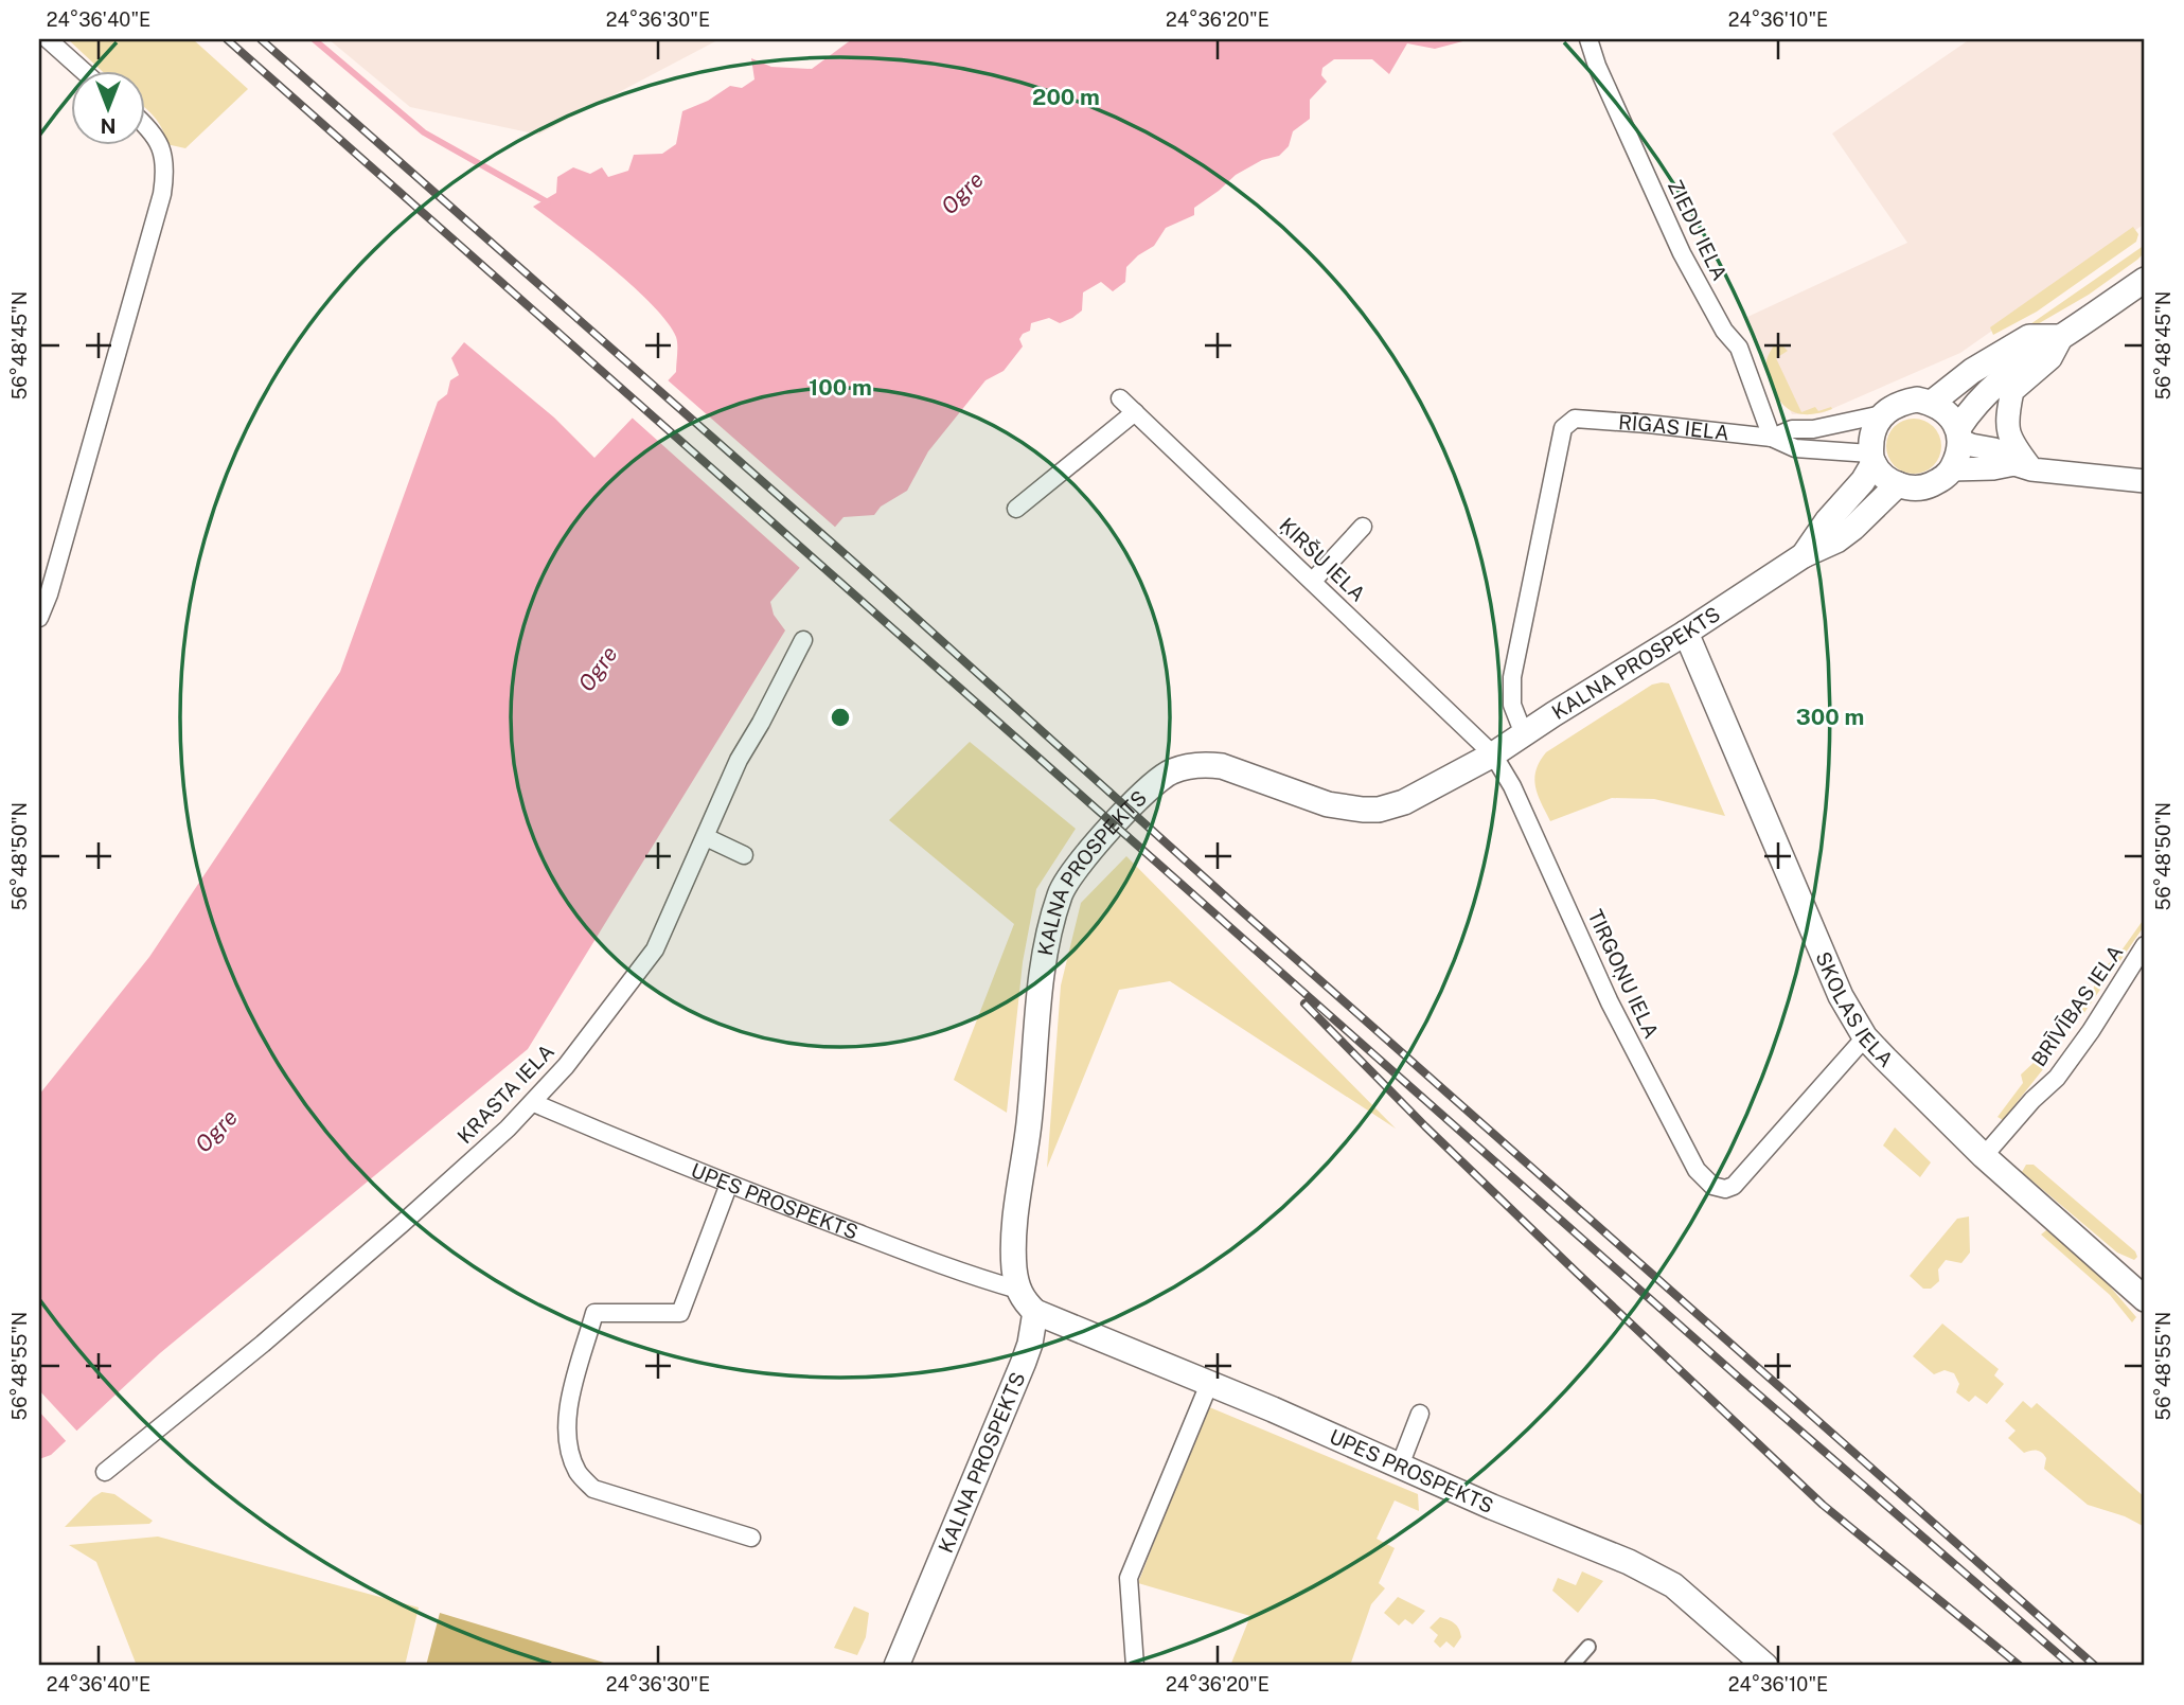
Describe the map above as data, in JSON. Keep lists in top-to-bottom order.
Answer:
{
  "streets": {
    "main road": ["KALNA PROSPEKTS", "SKOLAS IELA", "UPES PROSPEKTS"],
    "street": [
      "ZIEDU IELA",
      "RĪGAS IELA",
      "ĶIRŠU IELA",
      "TIRGOŅU IELA",
      "BRĪVĪBAS IELA",
      "KRASTA IELA"
    ]
  },
  "crossings": [
    ["ZIEDU IELA", "RĪGAS IELA"],
    ["RĪGAS IELA", "KALNA PROSPEKTS"],
    ["ĶIRŠU IELA", "KALNA PROSPEKTS"],
    ["ĶIRŠU IELA", "TIRGOŅU IELA"],
    ["KALNA PROSPEKTS", "TIRGOŅU IELA"],
    ["KALNA PROSPEKTS", "SKOLAS IELA"],
    ["KALNA PROSPEKTS", "UPES PROSPEKTS"],
    ["TIRGOŅU IELA", "SKOLAS IELA"],
    ["BRĪVĪBAS IELA", "SKOLAS IELA"],
    ["KRASTA IELA", "UPES PROSPEKTS"]
  ],
  "water": ["Ogre"],
  "north": "bottom",
  "coordinates": [
    "24°36'40\"E",
    "24°36'30\"E",
    "24°36'20\"E",
    "24°36'10\"E",
    "56°48'45\"N",
    "56°48'50\"N",
    "56°48'55\"N"
  ],
  "rings": ["200 m", "100 m", "300 m"]
}
